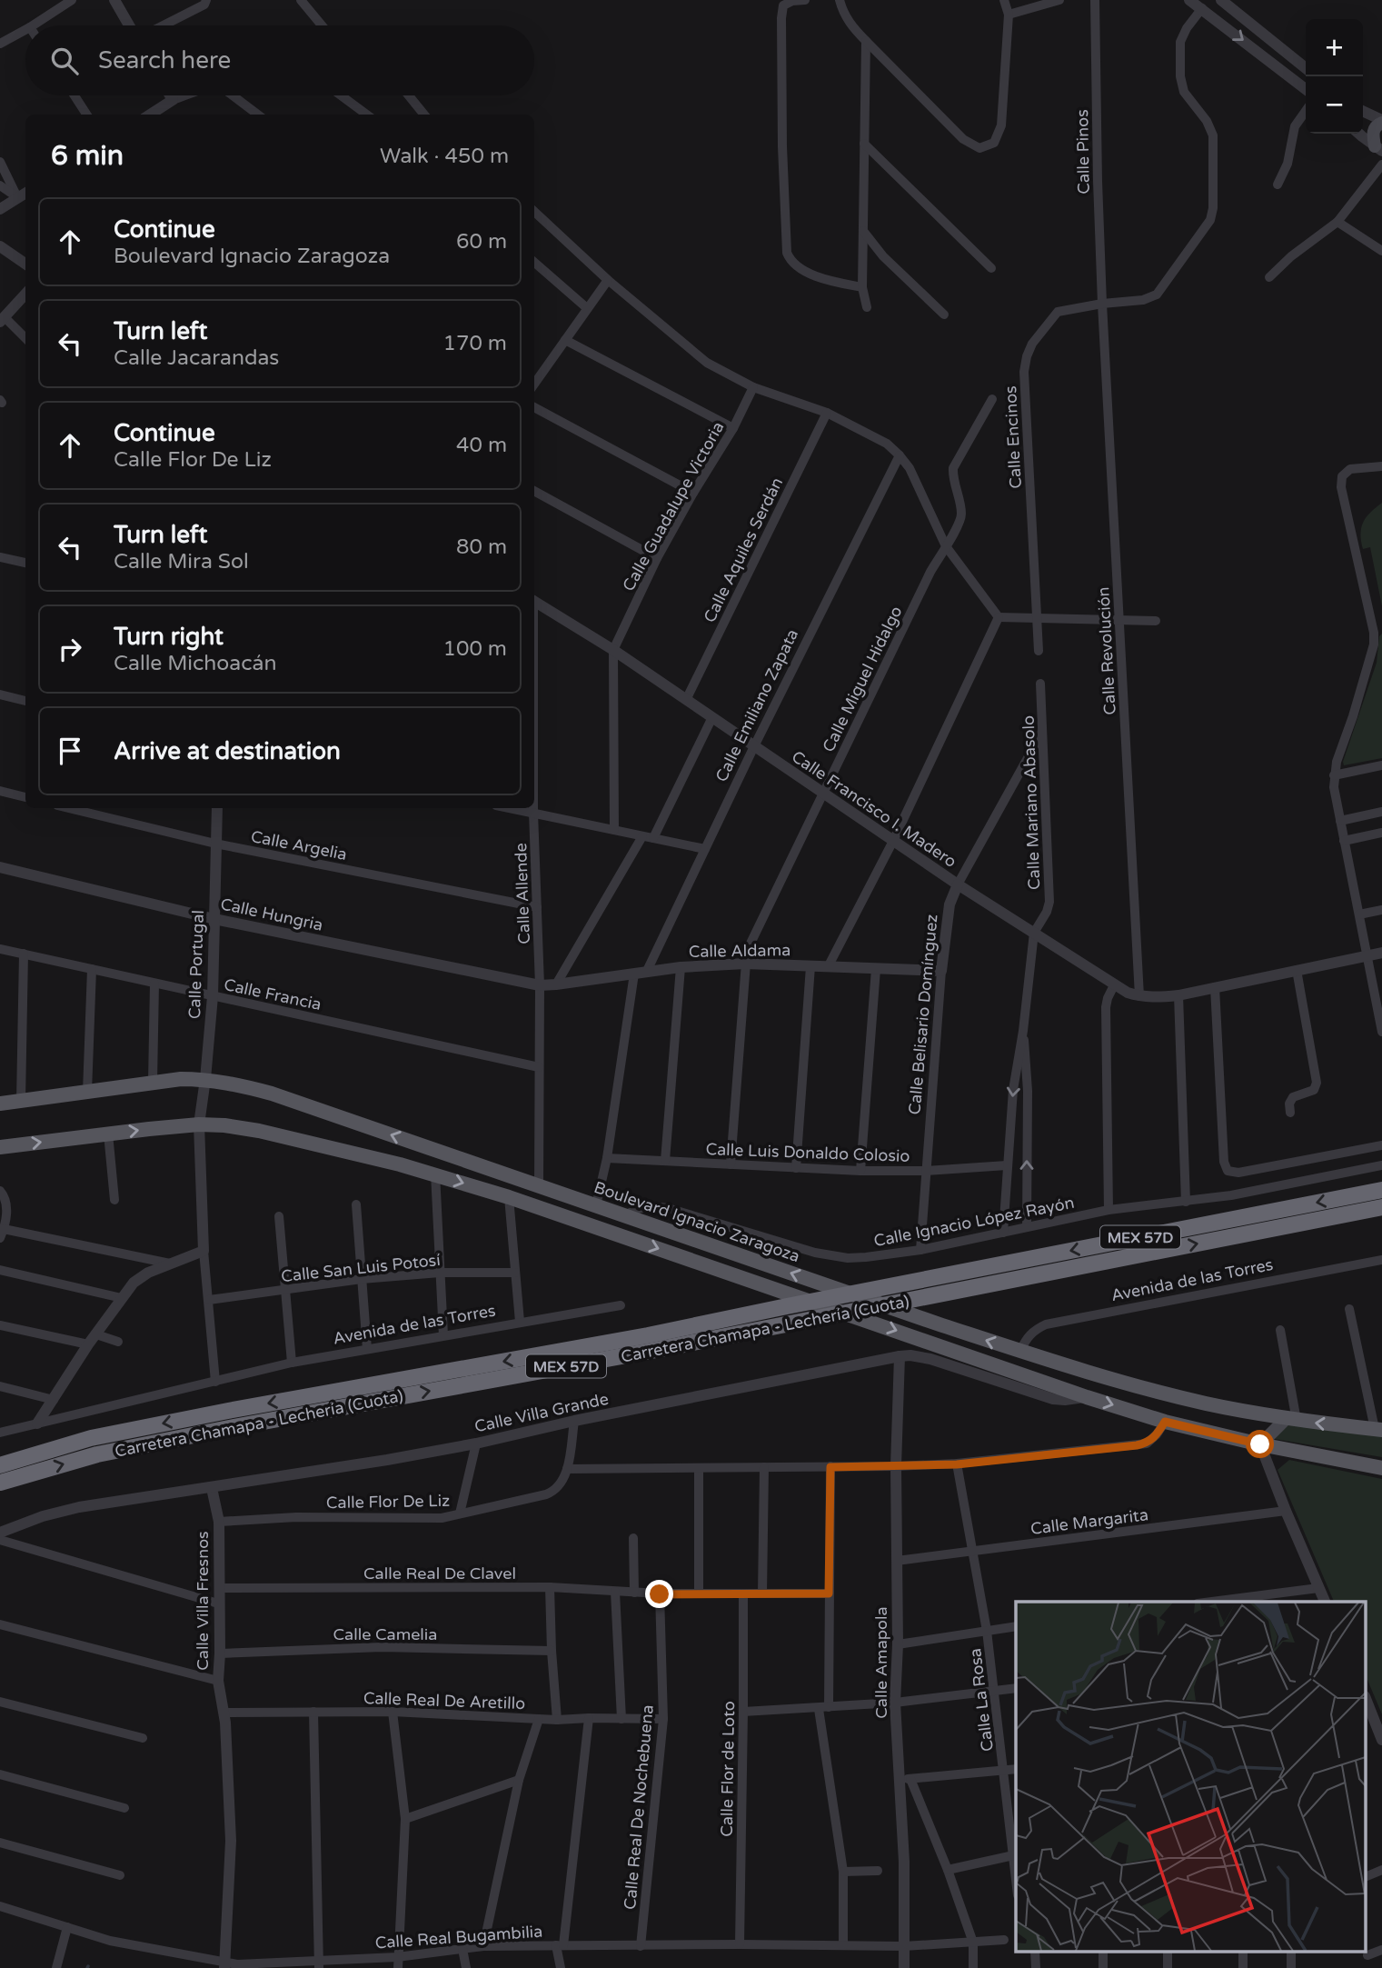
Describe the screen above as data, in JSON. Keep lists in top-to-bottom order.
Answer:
{
  "streets": {
    "highway": ["MEX 57D", "Carretera Chamapa - Lechería (Cuota)"],
    "main road": ["Boulevard Ignacio Zaragoza"],
    "street": [
      "Calle Pinos",
      "Calle Encinos",
      "Calle Guadalupe Victoria",
      "Calle Aquiles Serdán",
      "Calle Revolución",
      "Calle Miguel Hidalgo",
      "Calle Emiliano Zapata",
      "Calle Mariano Abasolo",
      "Calle Francisco I. Madero",
      "Calle Argelia",
      "Calle Allende",
      "Calle Hungria",
      "Calle Aldama",
      "Calle Portugal",
      "Calle Francia",
      "Calle Belisario Domínguez",
      "Calle Luis Donaldo Colosio",
      "Calle Ignacio López Rayón",
      "Calle San Luis Potosí",
      "Avenida de las Torres",
      "Calle Villa Grande",
      "Calle Flor De Liz",
      "Calle Margarita",
      "Calle Real De Clavel",
      "Calle Villa Fresnos",
      "Calle Camelia",
      "Calle Amapola",
      "Calle La Rosa",
      "Calle Real De Aretillo",
      "Calle Flor de Loto",
      "Calle Real De Nochebuena",
      "Calle Real Bugambilia"
    ]
  },
  "crossings": [
    ["Calle Pinos", "Calle Encinos"],
    ["Calle Pinos", "Calle Revolución"],
    ["Calle Encinos", "Calle Revolución"],
    ["Calle Guadalupe Victoria", "Calle Francisco I. Madero"],
    ["Calle Aquiles Serdán", "Calle Francisco I. Madero"],
    ["Calle Revolución", "Calle Francisco I. Madero"],
    ["Calle Miguel Hidalgo", "Calle Francisco I. Madero"],
    ["Calle Miguel Hidalgo", "Calle Aldama"],
    ["Calle Miguel Hidalgo", "Calle Luis Donaldo Colosio"],
    ["Calle Emiliano Zapata", "Calle Francisco I. Madero"],
    ["Calle Emiliano Zapata", "Calle Aldama"],
    ["Calle Mariano Abasolo", "Calle Francisco I. Madero"],
    ["Calle Mariano Abasolo", "Calle Belisario Domínguez"],
    ["Calle Mariano Abasolo", "Calle Luis Donaldo Colosio"],
    ["Calle Mariano Abasolo", "Calle Ignacio López Rayón"],
    ["Calle Francisco I. Madero", "Calle Belisario Domínguez"],
    ["Calle Argelia", "Calle Allende"],
    ["Calle Argelia", "Calle Portugal"],
    ["Calle Allende", "Calle Hungria"],
    ["Calle Allende", "Calle Aldama"],
    ["Calle Allende", "Calle Francia"],
    ["Calle Allende", "Boulevard Ignacio Zaragoza"],
    ["Calle Hungria", "Calle Aldama"],
    ["Calle Hungria", "Calle Portugal"],
    ["Calle Aldama", "Calle Belisario Domínguez"],
    ["Calle Portugal", "Calle Francia"],
    ["Calle Portugal", "Boulevard Ignacio Zaragoza"],
    ["Calle Belisario Domínguez", "Calle Luis Donaldo Colosio"],
    ["Calle Belisario Domínguez", "Calle Ignacio López Rayón"],
    ["Boulevard Ignacio Zaragoza", "Calle Ignacio López Rayón"],
    ["Boulevard Ignacio Zaragoza", "Avenida de las Torres"],
    ["Calle Villa Grande", "Calle Villa Fresnos"],
    ["Calle Villa Grande", "Calle Amapola"],
    ["Calle Flor De Liz", "Calle Villa Fresnos"],
    ["Calle Margarita", "Calle Amapola"],
    ["Calle Margarita", "Calle La Rosa"],
    ["Calle Real De Clavel", "Calle Villa Fresnos"],
    ["Calle Real De Clavel", "Calle Flor de Loto"],
    ["Calle Real De Clavel", "Calle Real De Nochebuena"],
    ["Calle Villa Fresnos", "Calle Camelia"],
    ["Calle Villa Fresnos", "Calle Real De Aretillo"],
    ["Calle Villa Fresnos", "Calle Real Bugambilia"],
    ["Calle Amapola", "Calle Real Bugambilia"],
    ["Calle Real De Aretillo", "Calle Real De Nochebuena"],
    ["Calle Flor de Loto", "Calle Real Bugambilia"],
    ["Calle Real De Nochebuena", "Calle Real Bugambilia"]
  ],
  "page": {
    "map_buttons": ["+", "−"],
    "search": "Search here",
    "heading": ["6 min", "Walk · 450 m"],
    "list": [
      ["Continue", "Boulevard Ignacio Zaragoza", "60 m"],
      ["Turn left", "Calle Jacarandas", "170 m"],
      ["Continue", "Calle Flor De Liz", "40 m"],
      ["Turn left", "Calle Mira Sol", "80 m"],
      ["Turn right", "Calle Michoacán", "100 m"],
      "Arrive at destination"
    ]
  }
}
